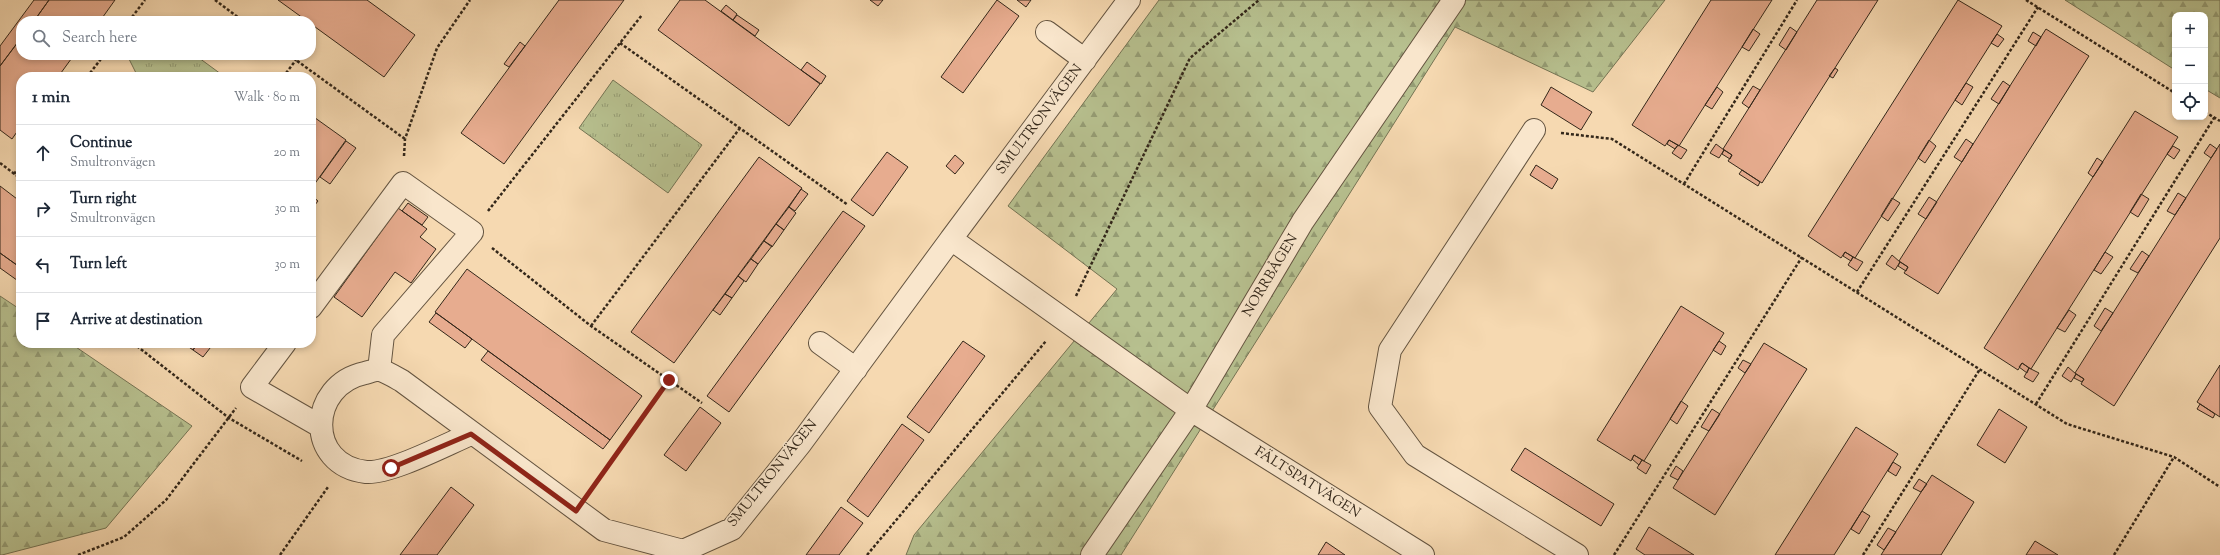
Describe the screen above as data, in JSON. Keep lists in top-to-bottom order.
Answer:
{
  "streets": {
    "street": ["SMULTRONVÄGEN", "NORRBÅGEN", "FÄLTSPATVÄGEN"]
  },
  "crossings": [
    ["NORRBÅGEN", "FÄLTSPATVÄGEN"]
  ],
  "page": {
    "map_buttons": ["+", "−"],
    "search": "Search here",
    "heading": ["1 min", "Walk · 80 m"],
    "list": [
      ["Continue", "Smultronvägen", "20 m"],
      ["Turn right", "Smultronvägen", "30 m"],
      ["Turn left", "30 m"],
      "Arrive at destination"
    ]
  }
}
